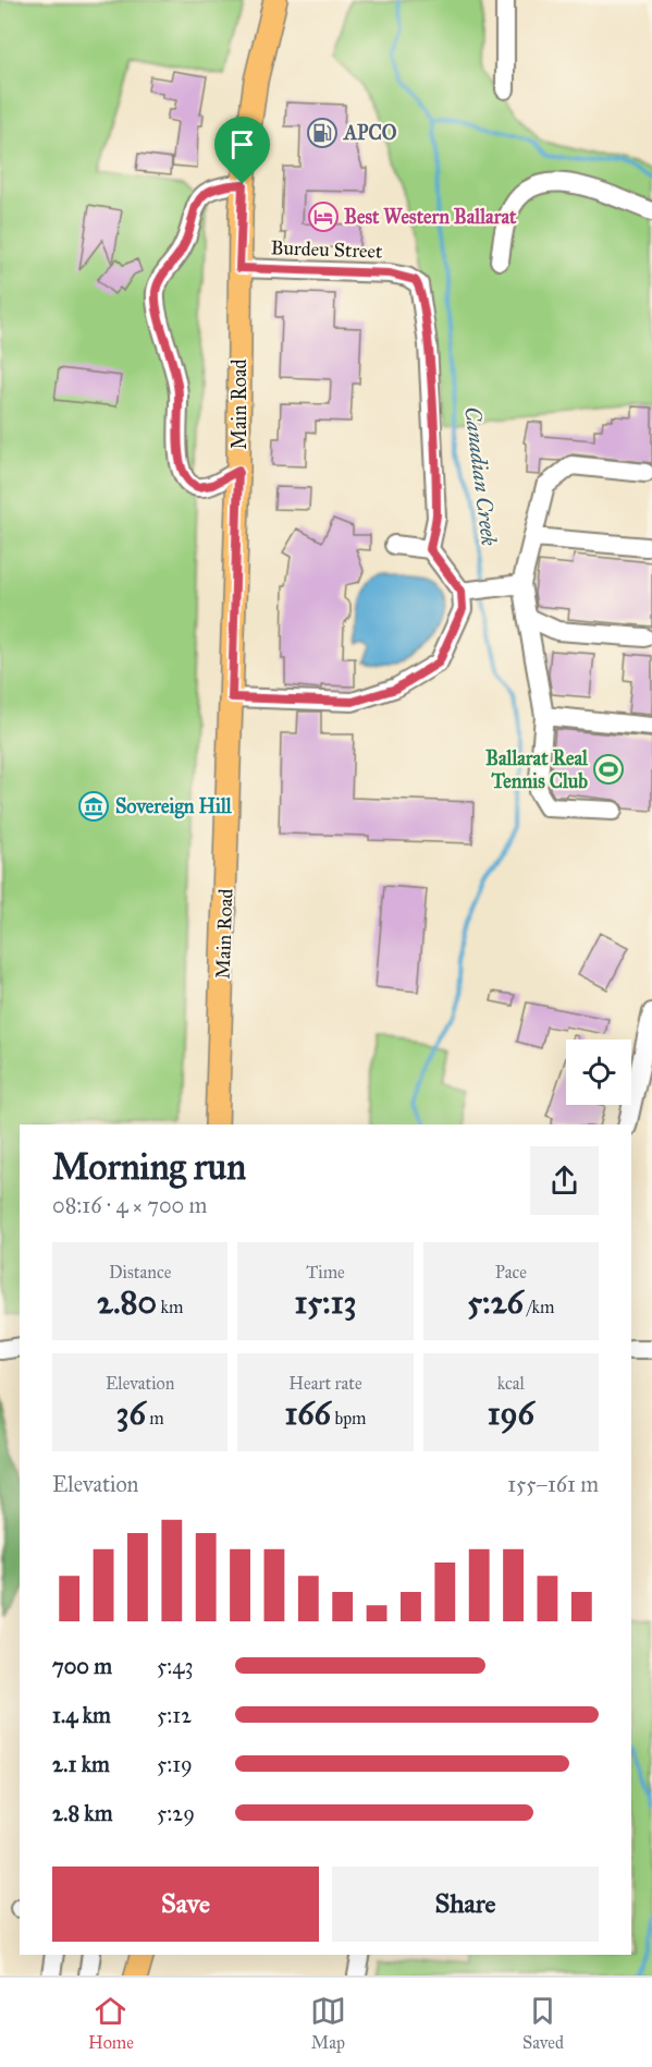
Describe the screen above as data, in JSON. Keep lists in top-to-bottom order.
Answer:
{
  "streets": {
    "main road": ["Main Road"],
    "street": ["Burdeu Street"]
  },
  "crossings": [
    ["Burdeu Street", "Main Road"]
  ],
  "water": ["Canadian Creek"],
  "places": {
    "fuel station": ["APCO"],
    "hotel": ["Best Western Ballarat"],
    "sports": ["Ballarat Real Tennis Club"],
    "museum": ["Sovereign Hill"]
  },
  "page": {
    "heading": ["Morning run", "08:16 · 4 × 700 m"],
    "stats": [
      ["Distance", "2.80 km"],
      ["Time", "15:13"],
      ["Pace", "5:26 /km"],
      ["Elevation", "36 m"],
      ["Heart rate", "166 bpm"],
      ["kcal", "196"]
    ],
    "chart": ["Elevation", "155–161 m"],
    "list": [
      {
        "name": "700 m",
        "note": "5:43"
      },
      {
        "name": "1.4 km",
        "note": "5:12"
      },
      {
        "name": "2.1 km",
        "note": "5:19"
      },
      {
        "name": "2.8 km",
        "note": "5:29"
      }
    ],
    "buttons": ["Save", "Share"],
    "tabs": ["Home", "Map", "Saved"]
  }
}
